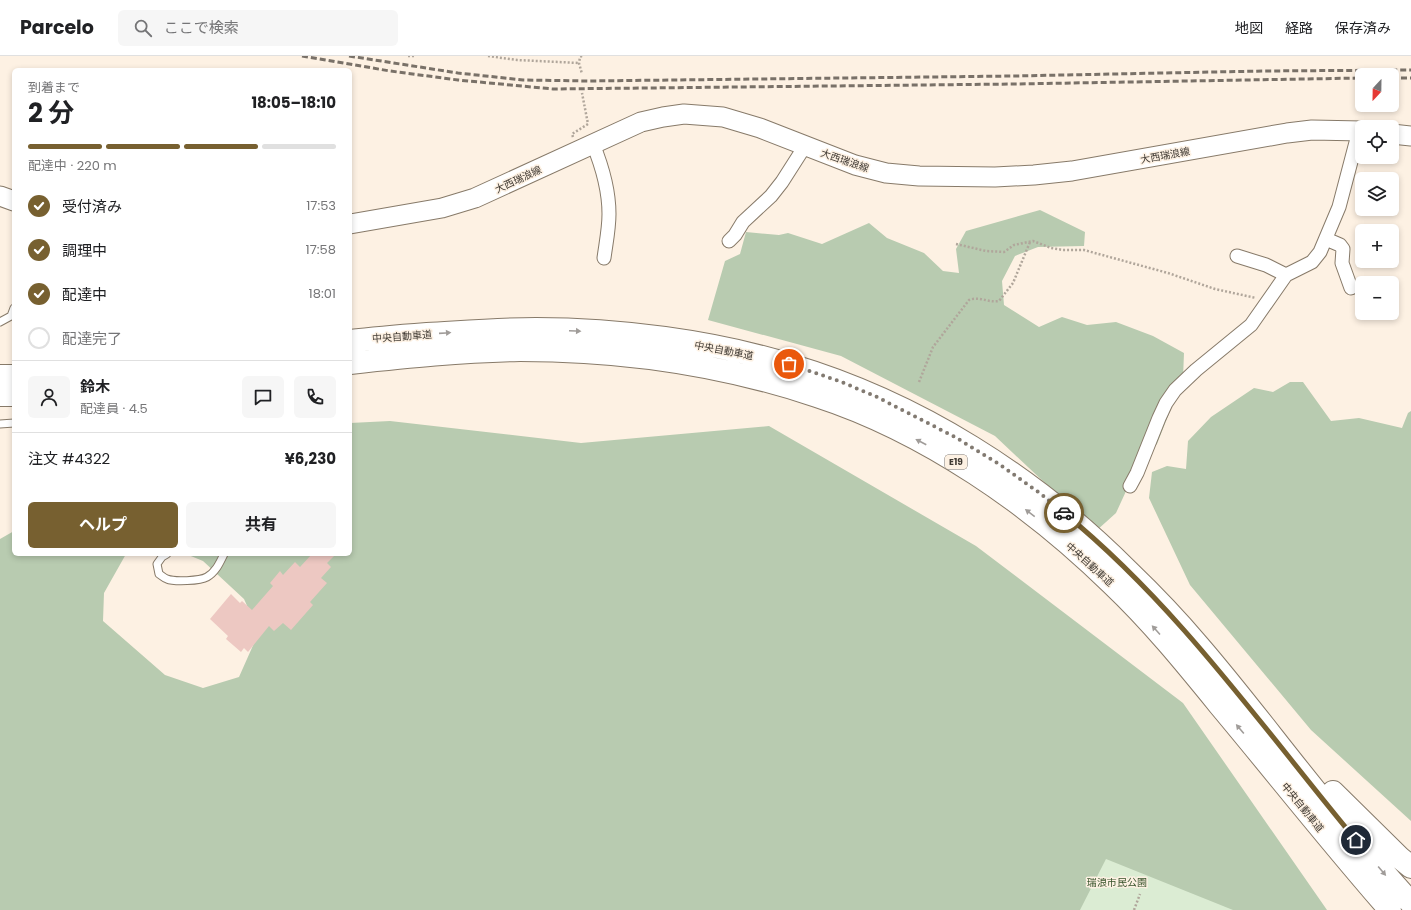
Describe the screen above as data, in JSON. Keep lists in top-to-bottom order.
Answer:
{
  "streets": {
    "highway": ["中央自動車道", "E19"],
    "main road": ["大西瑞浪線"]
  },
  "parks": ["瑞浪市民公園"],
  "north": "bottom",
  "page": {
    "header": "Parcelo",
    "search": "ここで検索",
    "nav": ["地図", "経路", "保存済み"],
    "map_buttons": ["+", "−"],
    "heading": ["2 分", "到着まで", "18:05–18:10"],
    "panel": [
      "鈴木",
      "配達員 · 4.5",
      "注文 #4322",
      "¥6,230"
    ],
    "bar": "配達中 · 220 m",
    "list": [
      ["受付済み", "17:53"],
      ["調理中", "17:58"],
      ["配達中", "18:01"],
      "配達完了"
    ],
    "buttons": ["ヘルプ", "共有"]
  }
}
